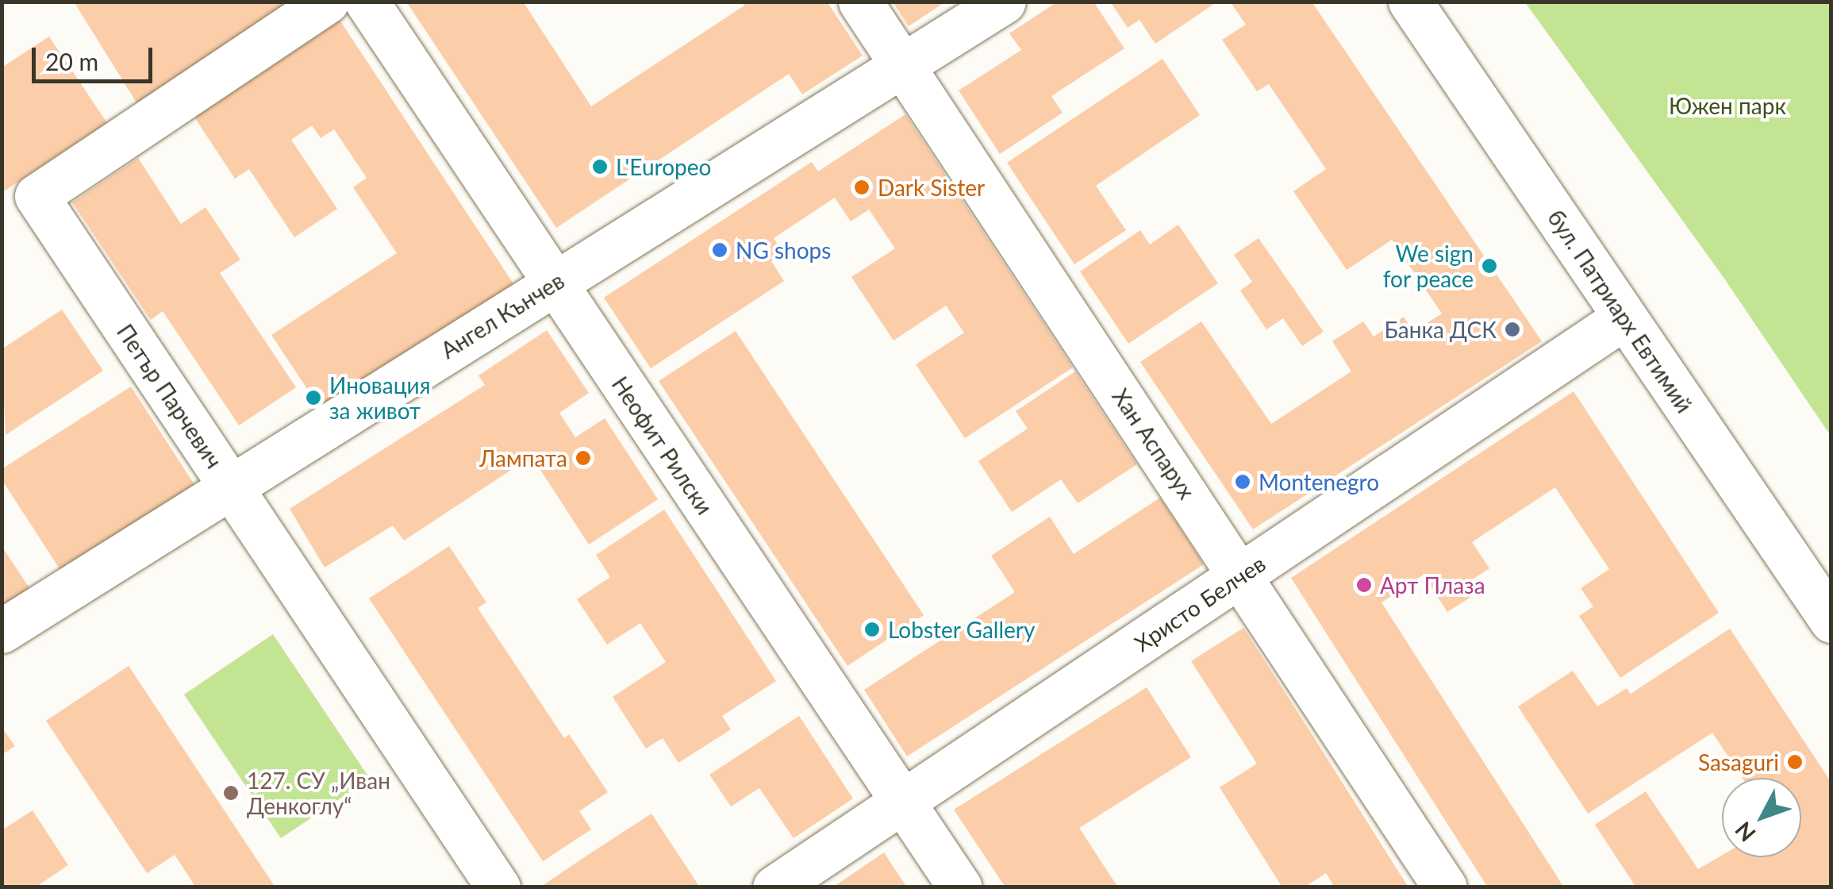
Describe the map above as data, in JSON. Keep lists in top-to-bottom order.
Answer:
{
  "streets": {
    "street": [
      "бул. Патриарх Евтимий",
      "Ангел Кънчев",
      "Петър Парчевич",
      "Хан Аспарух",
      "Неофит Рилски",
      "Христо Белчев"
    ]
  },
  "crossings": [
    ["бул. Патриарх Евтимий", "Христо Белчев"],
    ["Ангел Кънчев", "Петър Парчевич"],
    ["Ангел Кънчев", "Хан Аспарух"],
    ["Ангел Кънчев", "Неофит Рилски"],
    ["Хан Аспарух", "Христо Белчев"],
    ["Неофит Рилски", "Христо Белчев"]
  ],
  "parks": ["Южен парк"],
  "places": [
    "L'Europeo",
    "Dark Sister",
    "NG shops",
    "We sign for peace",
    "Банка ДСК",
    "Иновация за живот",
    "Лампата",
    "Montenegro",
    "Арт Плаза",
    "Lobster Gallery",
    "Sasaguri",
    "127. СУ „Иван Денкоглу“"
  ],
  "scale_bar": "20 m",
  "north": "bottom left"
}
